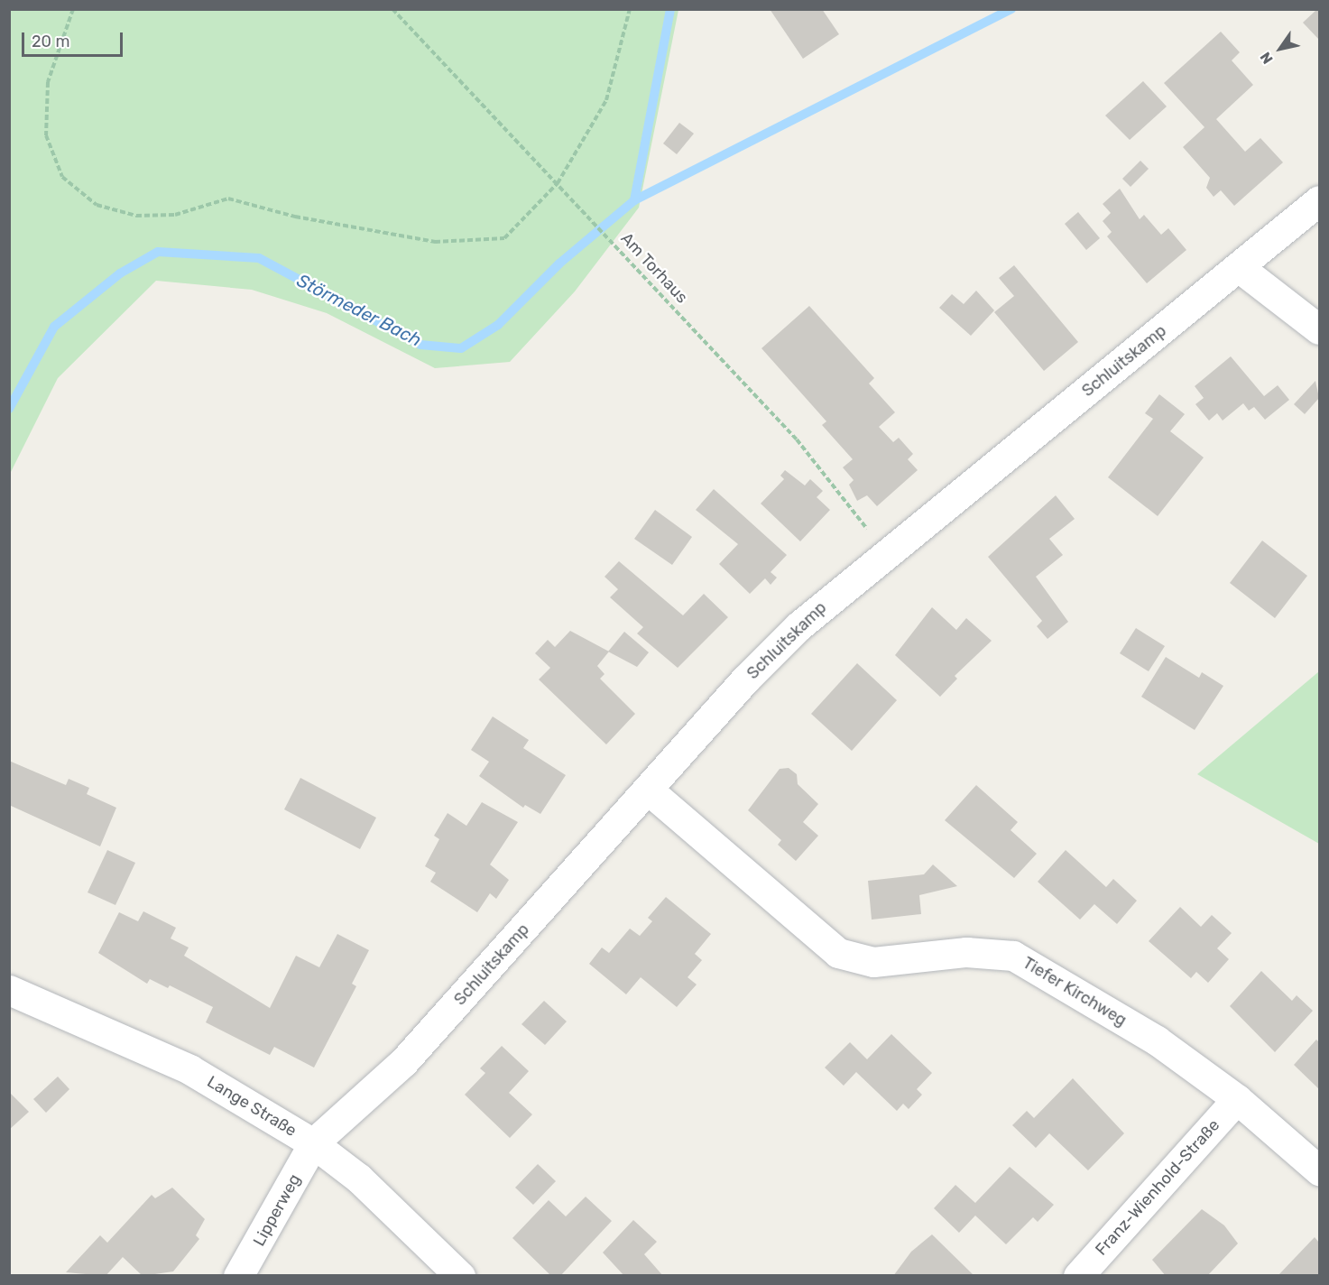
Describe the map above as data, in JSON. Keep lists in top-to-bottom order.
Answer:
{
  "streets": {
    "main road": [
      "Schluitskamp",
      "Tiefer Kirchweg",
      "Lange Straße",
      "Franz-Wienhold-Straße",
      "Lipperweg"
    ],
    "path": ["Am Torhaus"]
  },
  "crossings": [
    ["Am Torhaus", "Schluitskamp"],
    ["Schluitskamp", "Tiefer Kirchweg"],
    ["Schluitskamp", "Lange Straße"],
    ["Schluitskamp", "Lipperweg"],
    ["Tiefer Kirchweg", "Franz-Wienhold-Straße"],
    ["Lange Straße", "Lipperweg"]
  ],
  "water": ["Störmeder Bach"],
  "scale_bar": "20 m",
  "north": "bottom left"
}
